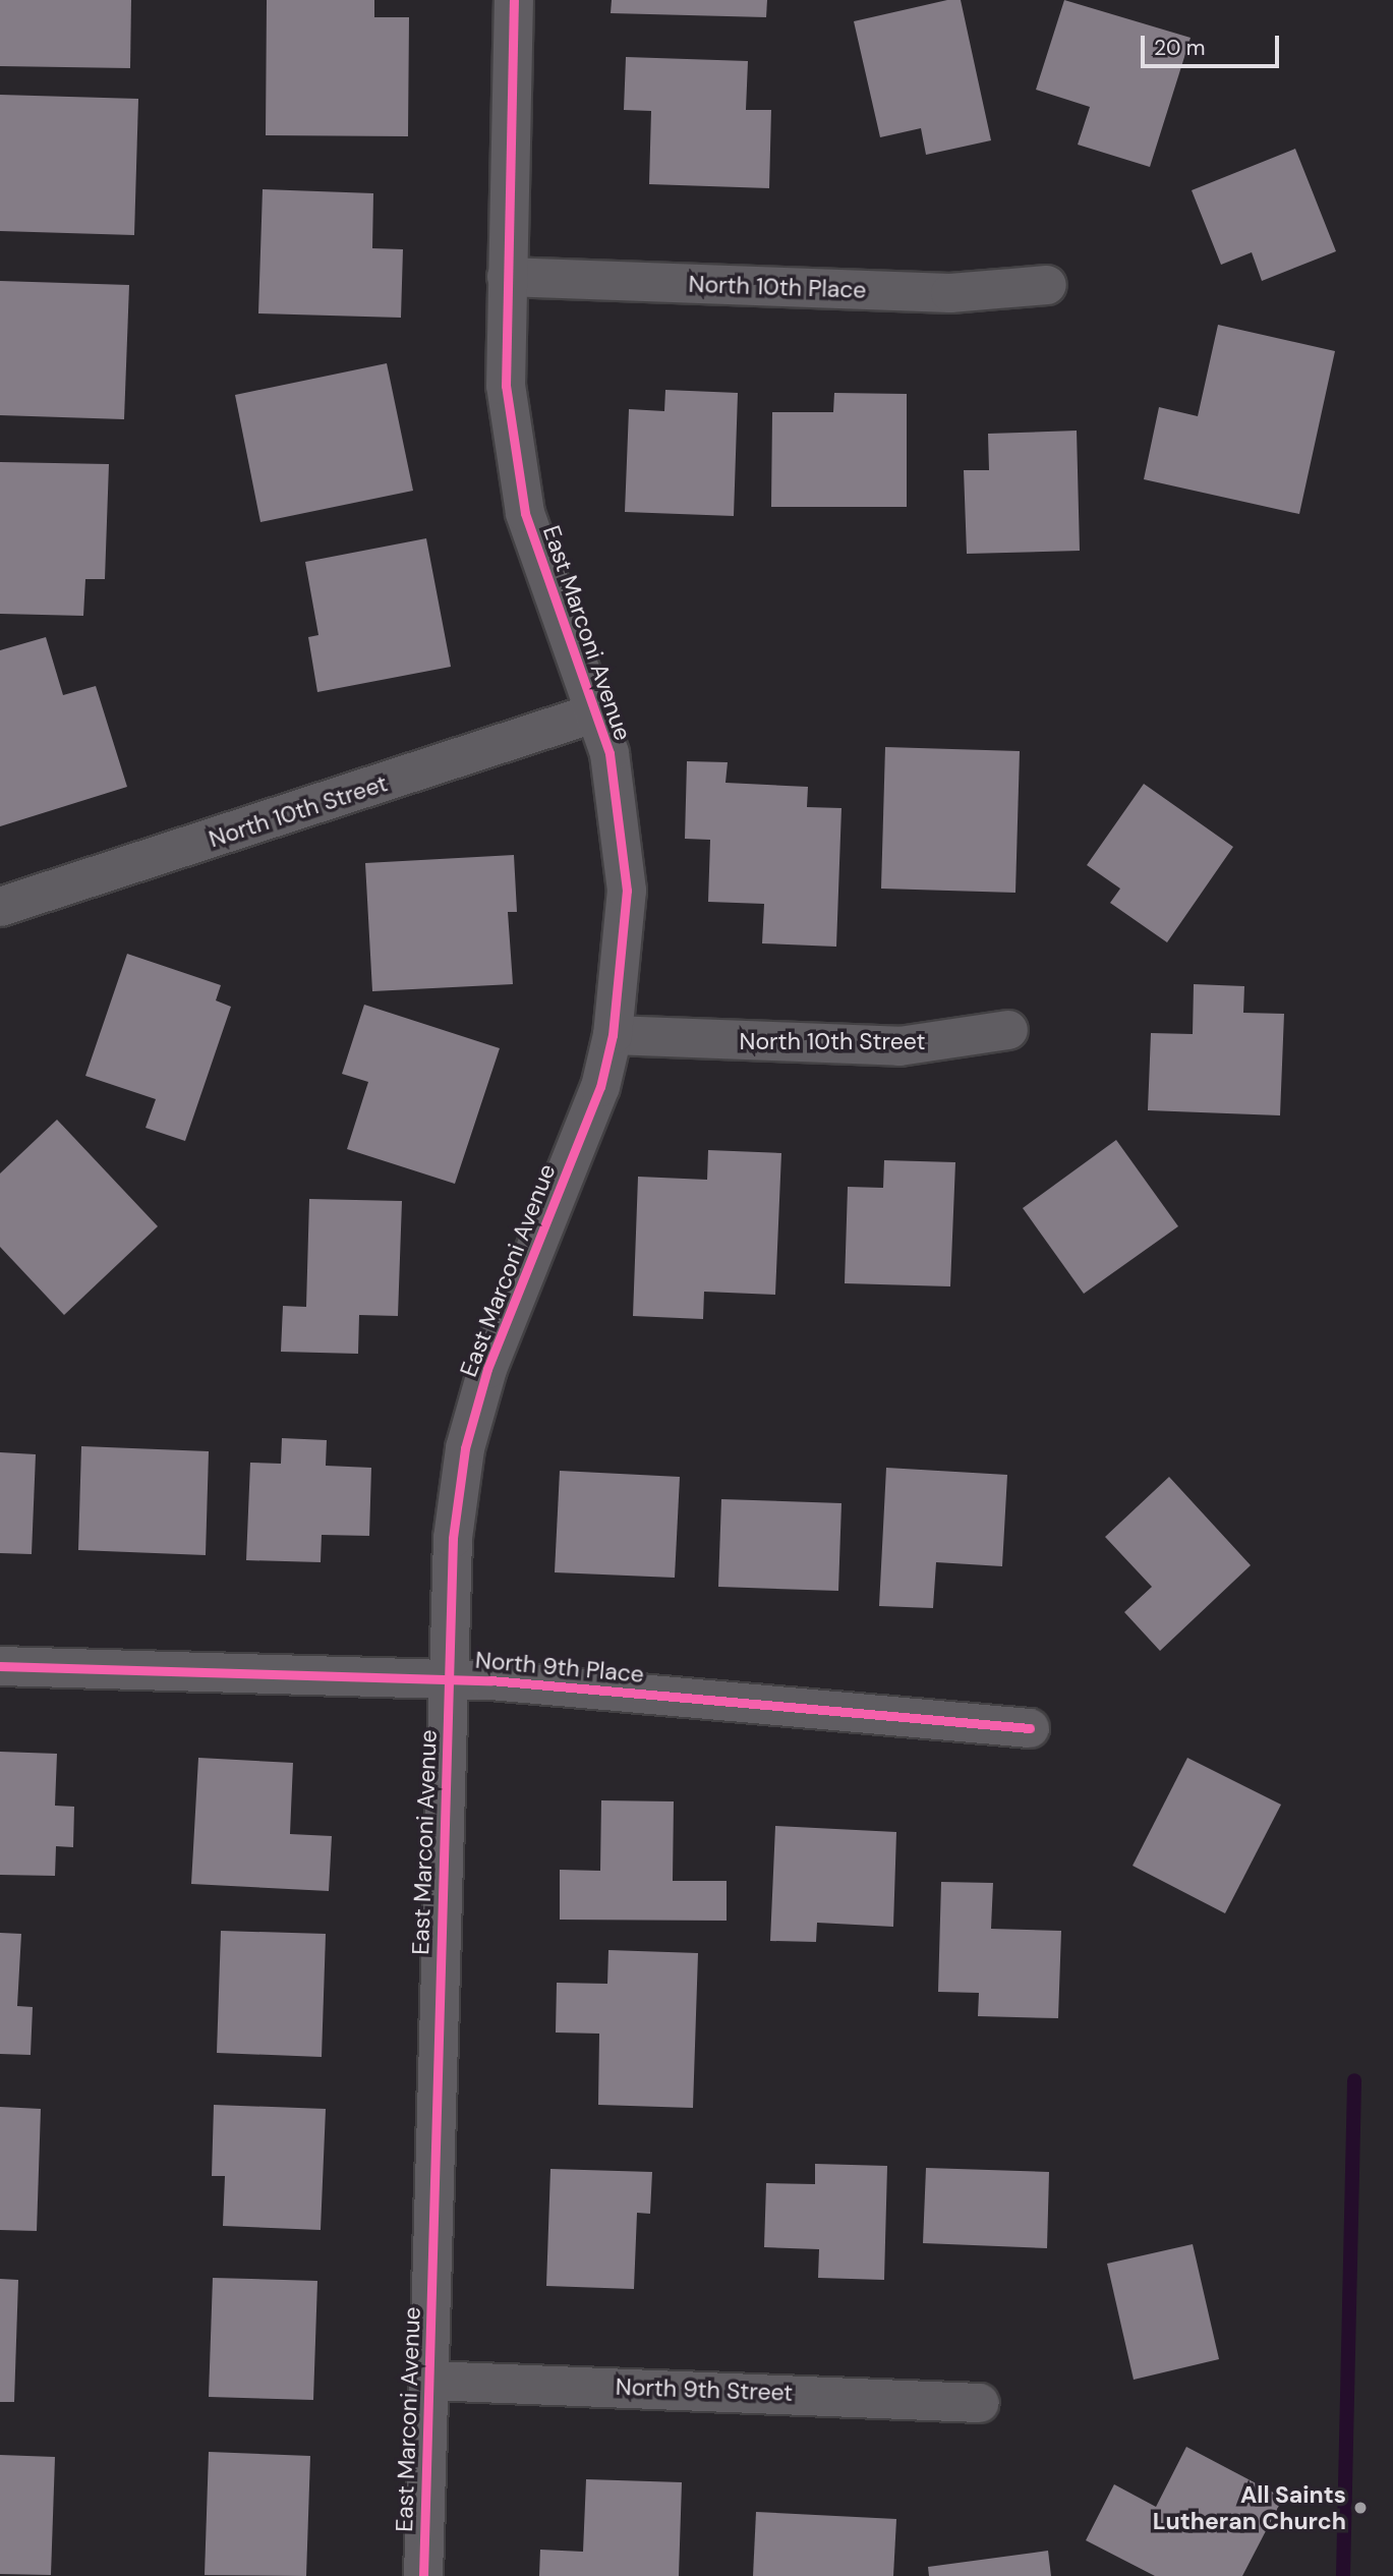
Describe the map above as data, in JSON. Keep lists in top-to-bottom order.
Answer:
{
  "streets": {
    "street": [
      "North 10th Place",
      "East Marconi Avenue",
      "North 10th Street",
      "North 9th Place",
      "North 9th Street"
    ]
  },
  "crossings": [
    ["North 10th Place", "East Marconi Avenue"],
    ["East Marconi Avenue", "North 10th Street"],
    ["East Marconi Avenue", "North 9th Place"],
    ["East Marconi Avenue", "North 9th Street"]
  ],
  "places": ["All Saints Lutheran Church"],
  "scale_bar": "20 m"
}
